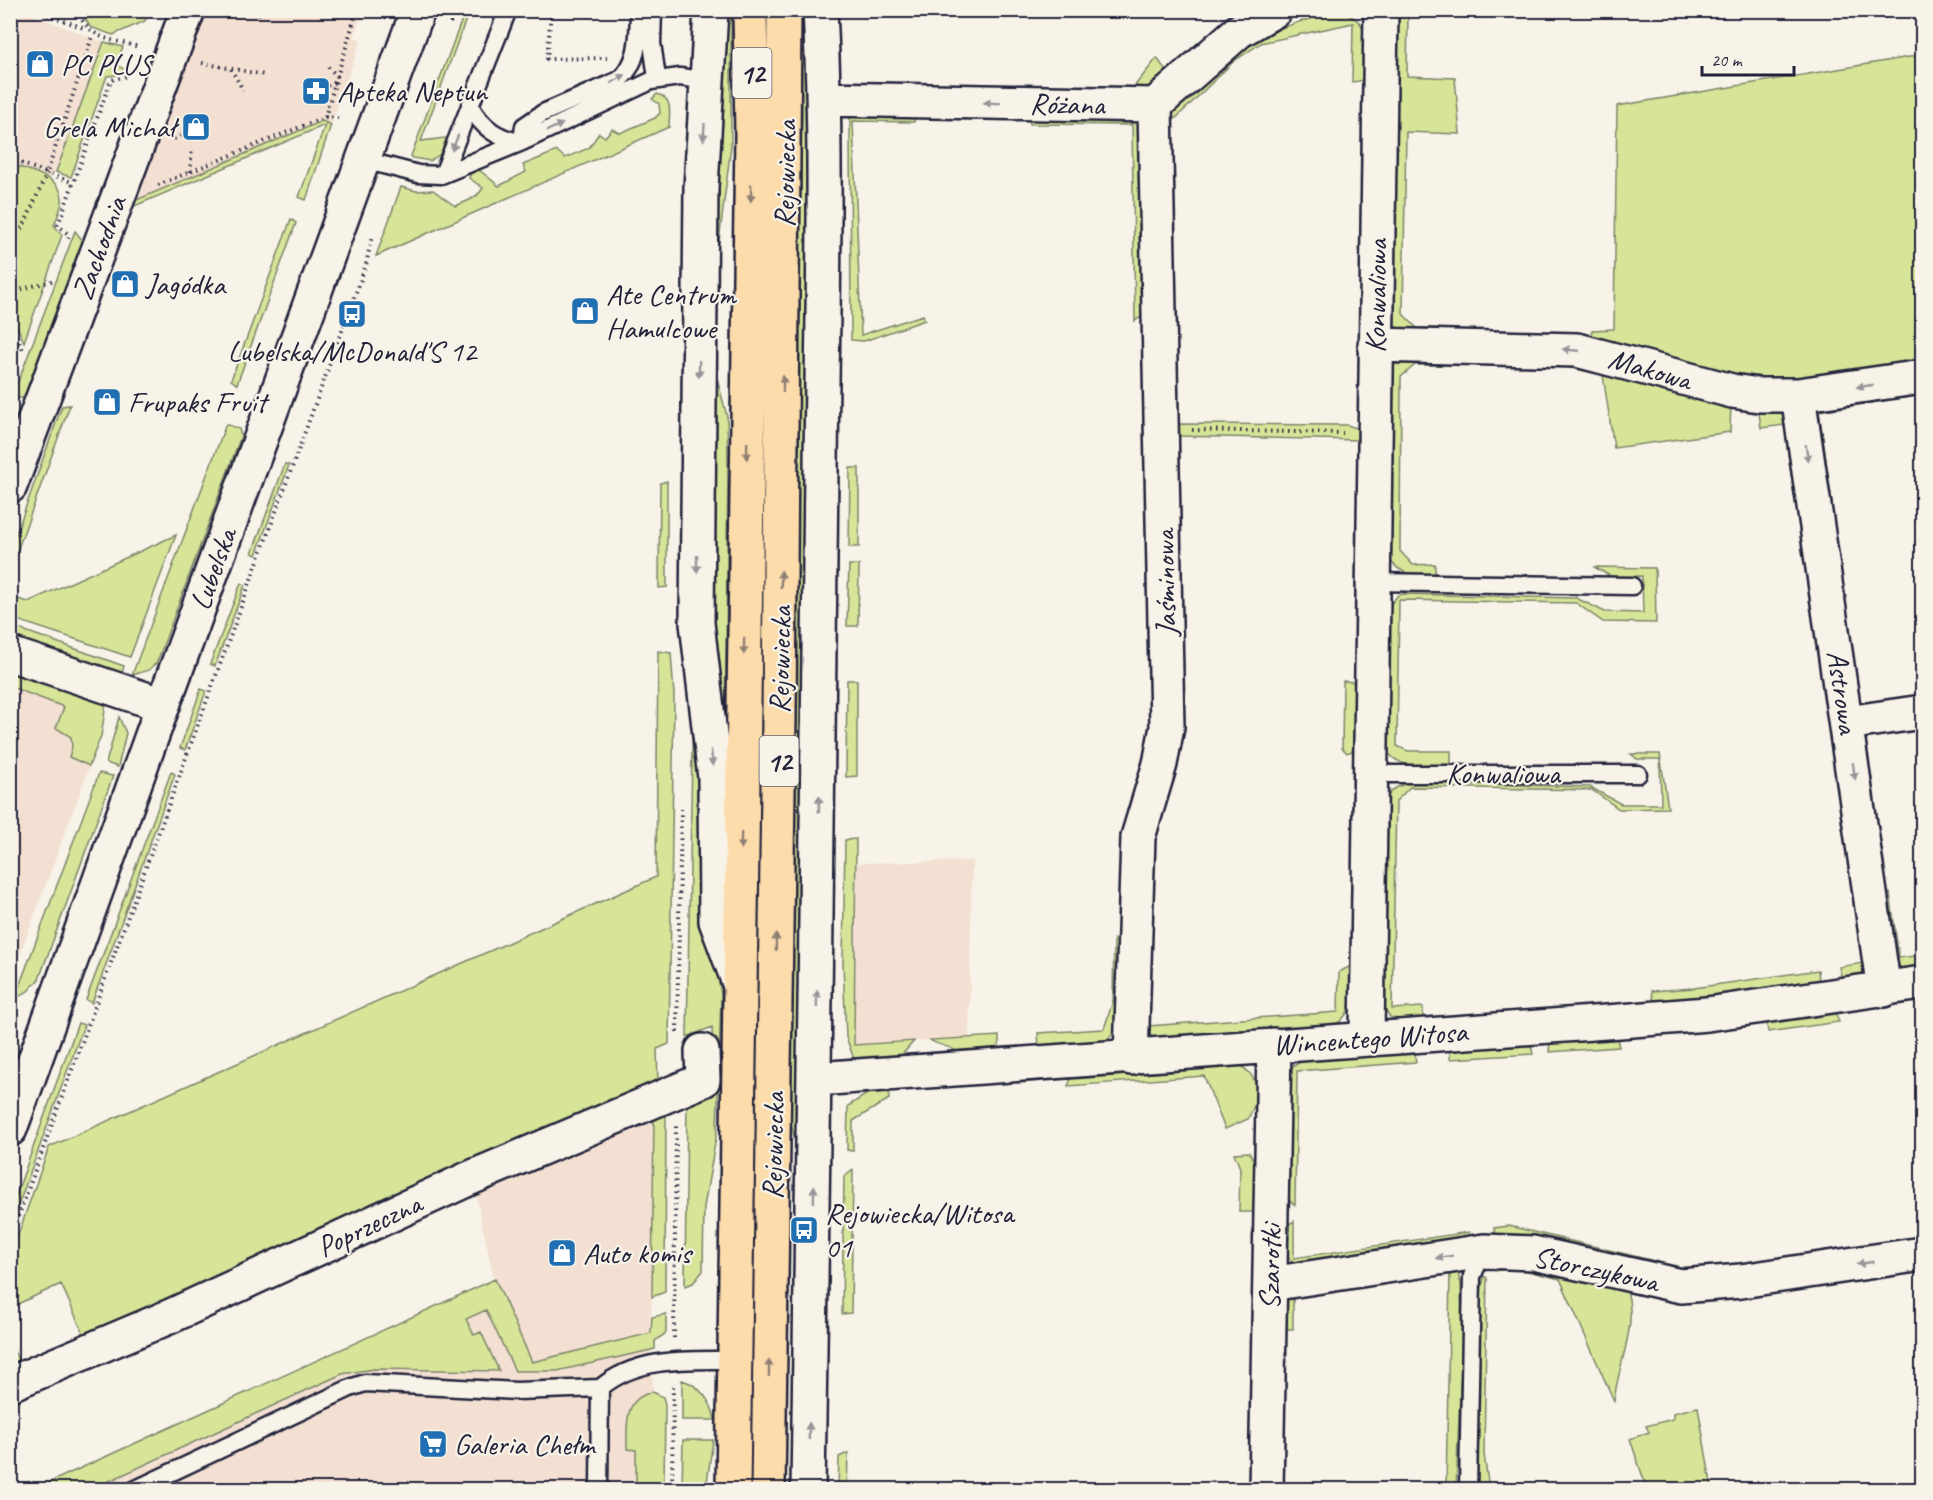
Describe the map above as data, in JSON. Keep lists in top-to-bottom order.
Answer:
{
  "streets": {
    "highway": ["12", "Rejowiecka"],
    "street": [
      "Różana",
      "Zachodnia",
      "Konwaliowa",
      "Makowa",
      "Lubelska",
      "Jaśminowa",
      "Astrowa",
      "Wincentego Witosa",
      "Poprzeczna",
      "Szarotki",
      "Storczykowa"
    ]
  },
  "crossings": [
    ["Różana", "Jaśminowa"],
    ["Konwaliowa", "Makowa"],
    ["Konwaliowa", "Wincentego Witosa"],
    ["Makowa", "Astrowa"],
    ["Jaśminowa", "Wincentego Witosa"],
    ["Astrowa", "Wincentego Witosa"],
    ["Wincentego Witosa", "Szarotki"],
    ["Szarotki", "Storczykowa"]
  ],
  "one_way": [
    "Różana",
    "Makowa",
    "Astrowa",
    "Storczykowa"
  ],
  "places": {
    "shop": [
      "PC PLUS",
      "Grela Michał",
      "Jagódka",
      "Ate Centrum Hamulcowe",
      "Frupaks Fruit",
      "Auto komis"
    ],
    "pharmacy": ["Apteka Neptun"],
    "bus stop": ["Lubelska/McDonald'S 12", "Rejowiecka/Witosa 01"],
    "supermarket": ["Galeria Chełm"]
  },
  "scale_bar": "20 m"
}
